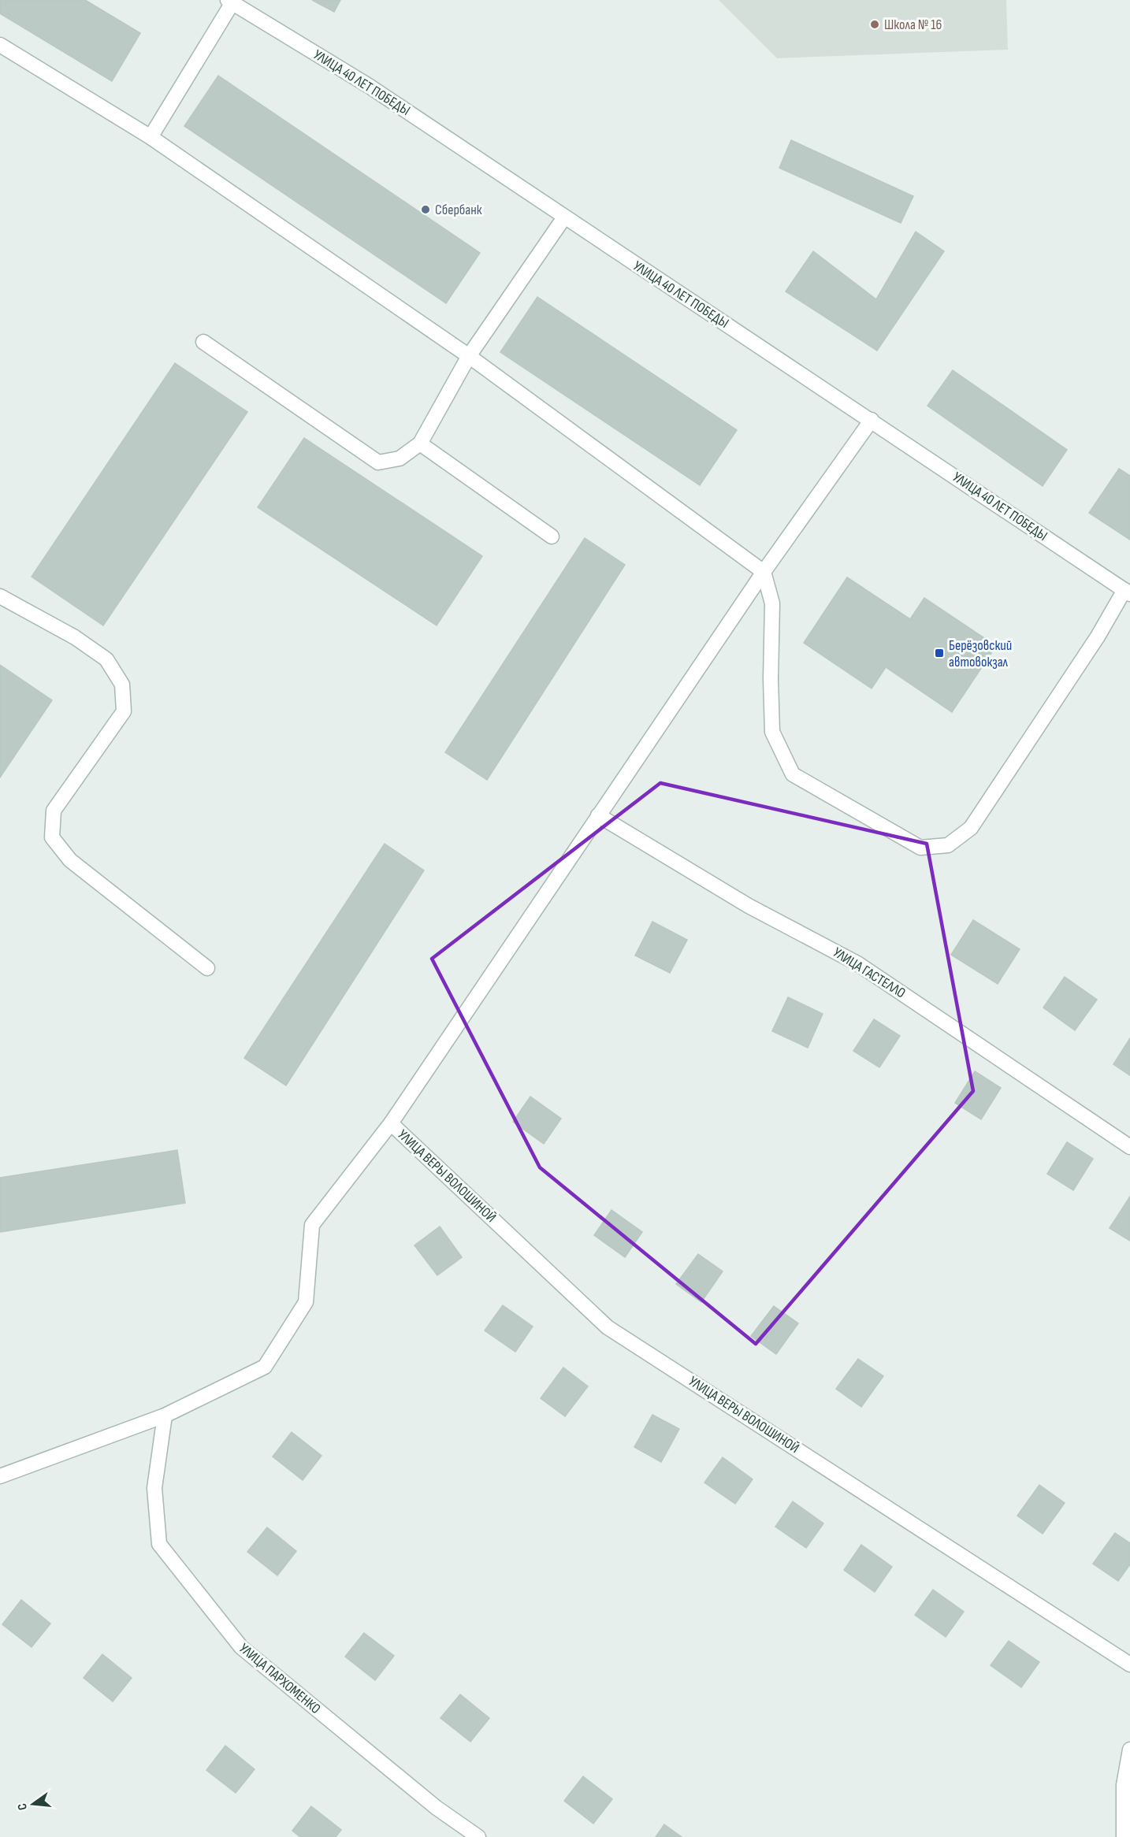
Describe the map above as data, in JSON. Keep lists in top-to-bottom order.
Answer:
{
  "streets": {
    "street": [
      "УЛИЦА 40 ЛЕТ ПОБЕДЫ",
      "УЛИЦА ГАСТЕЛЛО",
      "УЛИЦА ВЕРЫ ВОЛОШИНОЙ",
      "УЛИЦА ПАРХОМЕНКО"
    ]
  },
  "places": {
    "other": ["Школа № 16", "Сбербанк"],
    "transit": ["Берёзовский автовокзал"]
  },
  "north": "left"
}
